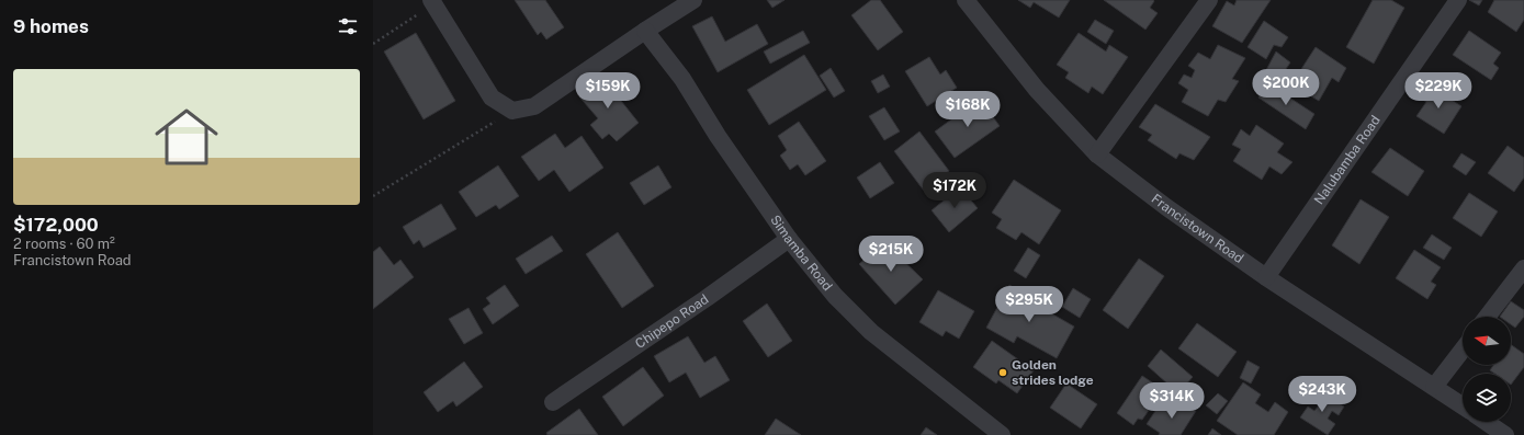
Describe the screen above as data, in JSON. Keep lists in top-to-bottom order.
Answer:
{
  "streets": {
    "street": [
      "Nalubamba Road",
      "Francistown Road",
      "Simamba Road",
      "Chipepo Road"
    ]
  },
  "crossings": [
    ["Nalubamba Road", "Francistown Road"],
    ["Simamba Road", "Chipepo Road"]
  ],
  "places": ["Golden strides lodge"],
  "north": "left",
  "page": {
    "heading": "9 homes",
    "list": [
      {
        "name": "$172,000",
        "note": "2 rooms · 60 m² · Francistown Road"
      }
    ],
    "price": [
      "$200K",
      "$159K",
      "$229K",
      "$168K",
      "$172K",
      "$215K",
      "$295K",
      "$243K",
      "$314K"
    ]
  }
}
